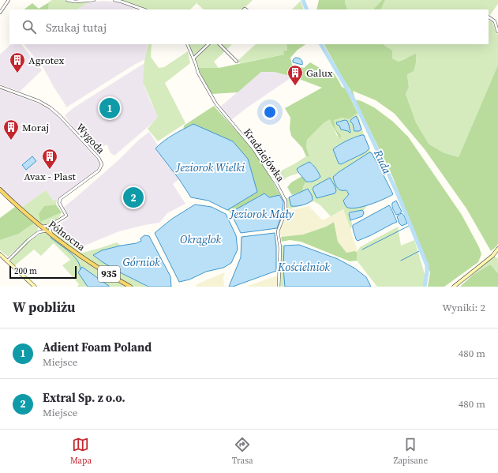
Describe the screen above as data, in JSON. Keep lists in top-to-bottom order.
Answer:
{
  "streets": {
    "main road": ["Północna", "935"],
    "street": ["Wygoda", "Kradziejówka"]
  },
  "crossings": [
    ["Wygoda", "Północna"]
  ],
  "water": [
    "Ruda",
    "Jeziorok Wielki",
    "Jeziorok Mały",
    "Okrąglok",
    "Górniok",
    "Kościelniok"
  ],
  "places": {
    "building": [
      "Agrotex",
      "Galux",
      "Moraj",
      "Avax - Plast"
    ]
  },
  "scale_bar": "200 m",
  "page": {
    "search": "Szukaj tutaj",
    "pins": ["1", "2"],
    "scale": "200 m",
    "heading": ["W pobliżu", "Wyniki: 2"],
    "list": [
      {
        "mark": "1",
        "name": "Adient Foam Poland",
        "note": "Miejsce",
        "value": "480 m"
      },
      {
        "mark": "2",
        "name": "Extral Sp. z o.o.",
        "note": "Miejsce",
        "value": "480 m"
      }
    ],
    "nav": ["Mapa", "Trasa", "Zapisane"]
  }
}
